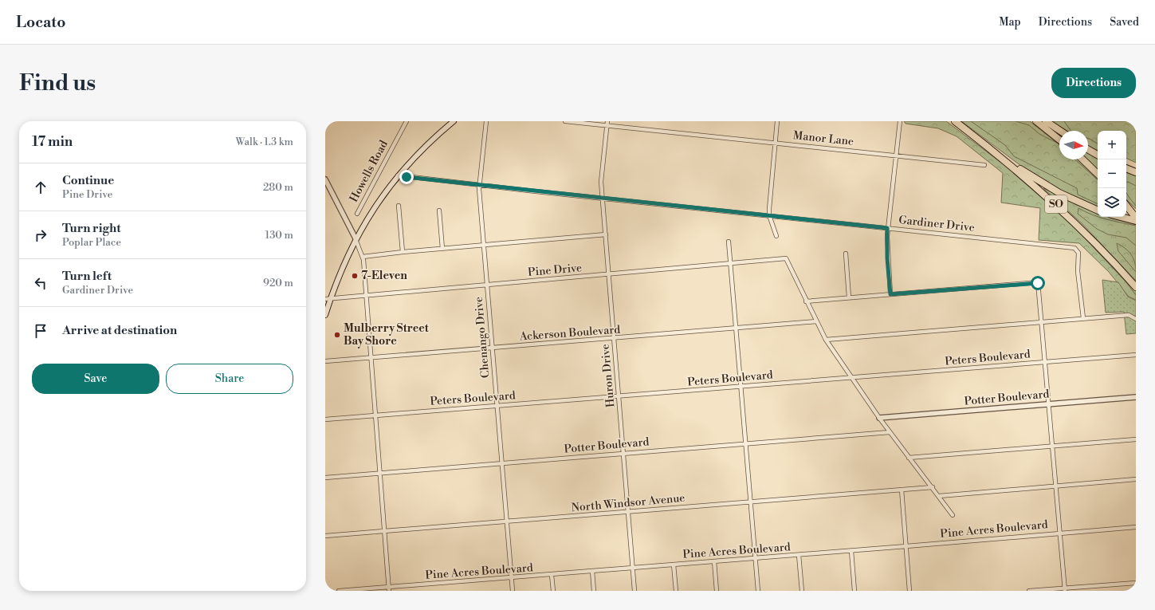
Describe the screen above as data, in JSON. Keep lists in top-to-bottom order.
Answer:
{
  "streets": {
    "highway": ["SO"],
    "street": [
      "Manor Lane",
      "Howells Road",
      "Gardiner Drive",
      "Pine Drive",
      "Ackerson Boulevard",
      "Chenango Drive",
      "Peters Boulevard",
      "Huron Drive",
      "Potter Boulevard",
      "North Windsor Avenue",
      "Pine Acres Boulevard"
    ]
  },
  "crossings": [
    ["Manor Lane", "Huron Drive"],
    ["Gardiner Drive", "Chenango Drive"],
    ["Gardiner Drive", "Huron Drive"],
    ["Pine Drive", "Chenango Drive"],
    ["Pine Drive", "Huron Drive"],
    ["Ackerson Boulevard", "Chenango Drive"],
    ["Ackerson Boulevard", "Huron Drive"],
    ["Chenango Drive", "Peters Boulevard"],
    ["Chenango Drive", "Potter Boulevard"],
    ["Chenango Drive", "North Windsor Avenue"],
    ["Chenango Drive", "Pine Acres Boulevard"],
    ["Peters Boulevard", "Huron Drive"],
    ["Huron Drive", "Potter Boulevard"],
    ["Huron Drive", "North Windsor Avenue"],
    ["Huron Drive", "Pine Acres Boulevard"]
  ],
  "places": ["7-Eleven", "Mulberry Street Bay Shore"],
  "north": "right",
  "page": {
    "header": "Locato",
    "nav": ["Map", "Directions", "Saved"],
    "buttons": [
      "Directions",
      ["Save", "Share"]
    ],
    "title": "Find us",
    "heading": ["17 min", "Walk · 1.3 km"],
    "map_buttons": ["+", "−"],
    "list": [
      ["Continue", "Pine Drive", "280 m"],
      ["Turn right", "Poplar Place", "130 m"],
      ["Turn left", "Gardiner Drive", "920 m"],
      "Arrive at destination"
    ]
  }
}
